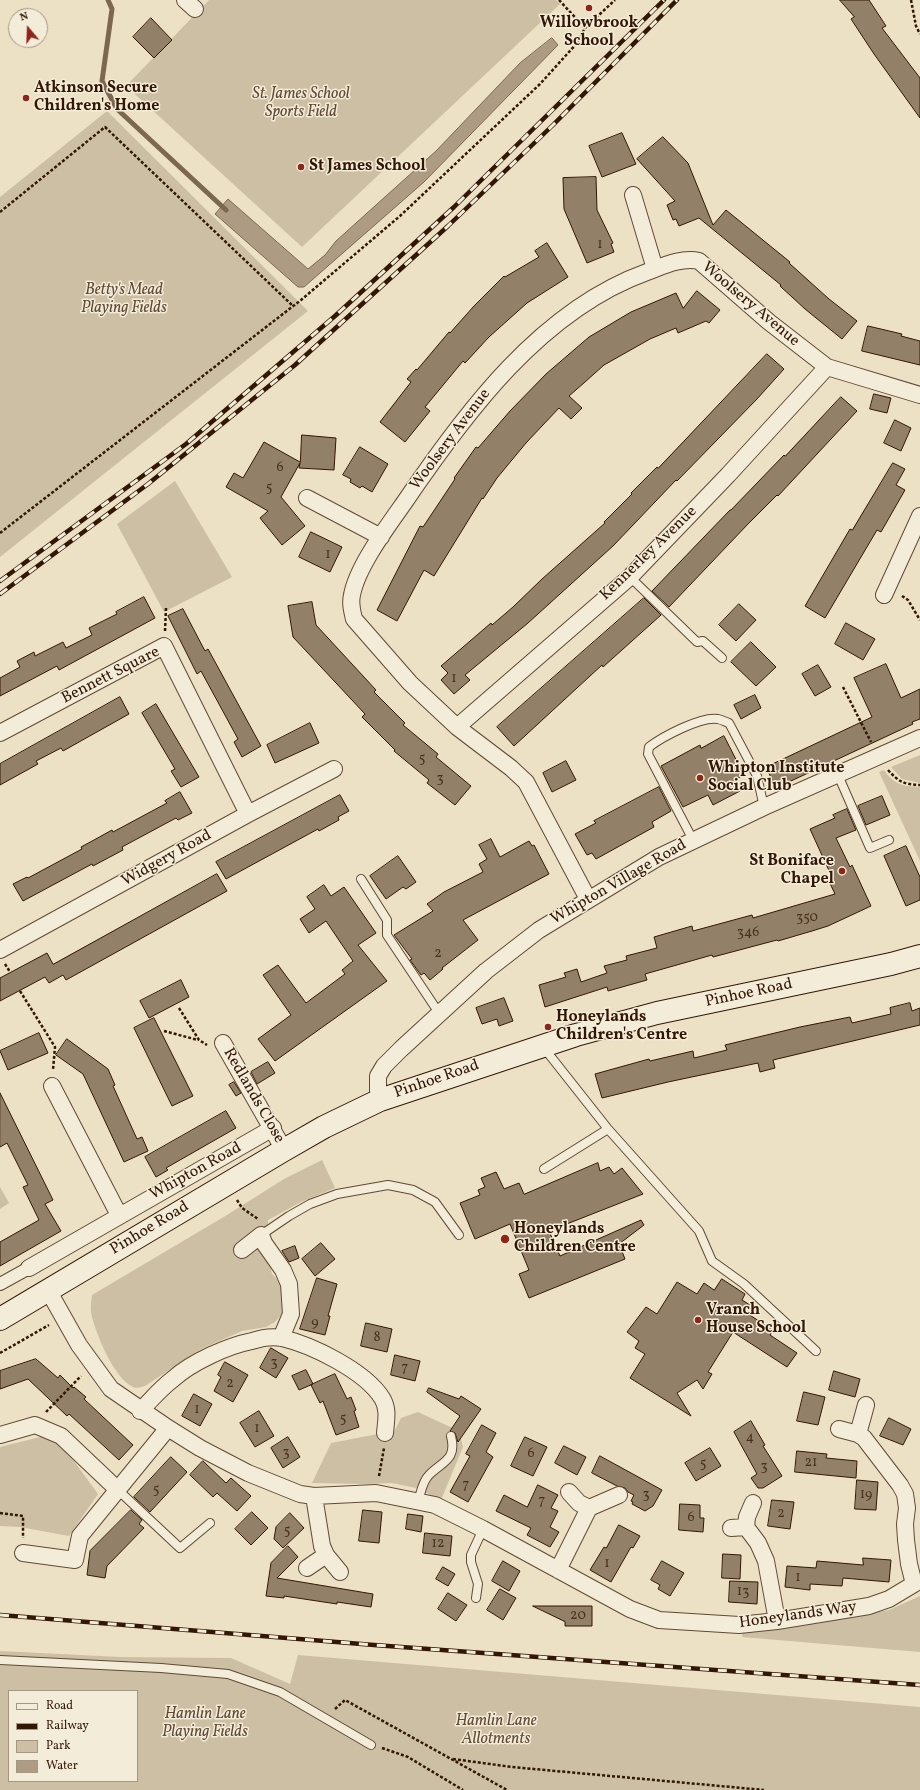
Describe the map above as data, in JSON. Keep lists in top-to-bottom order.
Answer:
{
  "streets": {
    "main road": ["Pinhoe Road"],
    "street": [
      "Woolsery Avenue",
      "Kennerley Avenue",
      "Bennett Square",
      "Widgery Road",
      "Whipton Village Road",
      "Redlands Close",
      "Whipton Road",
      "Honeylands Way"
    ]
  },
  "crossings": [
    ["Woolsery Avenue", "Kennerley Avenue"],
    ["Woolsery Avenue", "Whipton Village Road"],
    ["Bennett Square", "Widgery Road"],
    ["Whipton Village Road", "Pinhoe Road"],
    ["Pinhoe Road", "Redlands Close"],
    ["Pinhoe Road", "Honeylands Way"],
    ["Redlands Close", "Whipton Road"]
  ],
  "parks": [
    "St. James School Sports Field",
    "Betty's Mead Playing Fields",
    "Hamlin Lane Playing Fields",
    "Hamlin Lane Allotments"
  ],
  "places": [
    "Willowbrook School",
    "Atkinson Secure Children's Home",
    "St James School",
    "Whipton Institute Social Club",
    "St Boniface Chapel",
    "Honeylands Children's Centre",
    "Honeylands Children Centre",
    "Vranch House School"
  ],
  "house_numbers": [
    "1",
    "6",
    "5",
    "1",
    "1",
    "5",
    "3",
    "350",
    "346",
    "2",
    "9",
    "8",
    "3",
    "7",
    "2",
    "1",
    "5",
    "1",
    "4",
    "3",
    "6",
    "21",
    "5",
    "3",
    "7",
    "5",
    "3",
    "19",
    "7",
    "2",
    "6",
    "5",
    "12",
    "1",
    "1",
    "13",
    "20"
  ],
  "legend": [
    "Road",
    "Railway",
    "Park",
    "Water"
  ],
  "north": "top"
}
